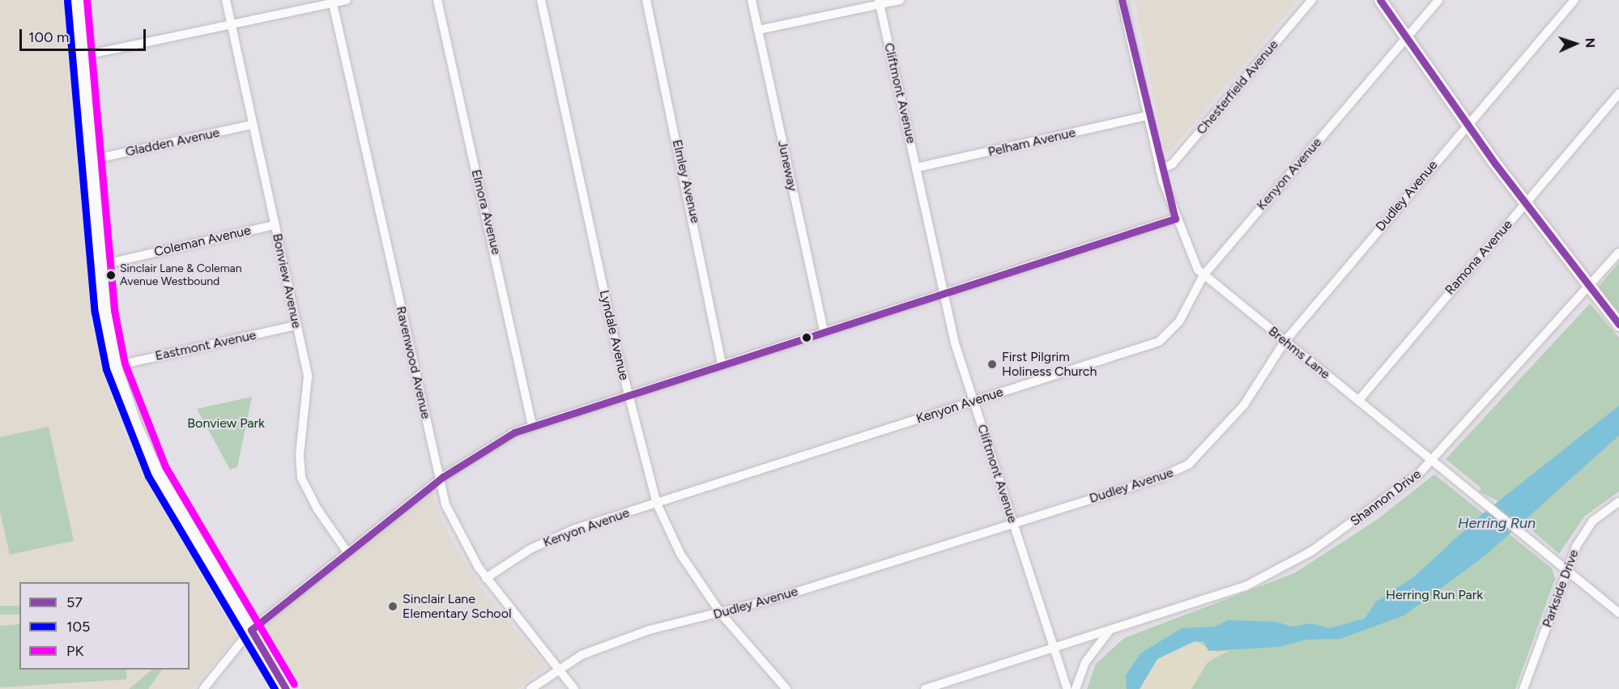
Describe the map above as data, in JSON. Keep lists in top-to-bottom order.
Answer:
{
  "streets": {
    "street": [
      "Chesterfield Avenue",
      "Cliftmont Avenue",
      "Gladden Avenue",
      "Pelham Avenue",
      "Juneway",
      "Kenyon Avenue",
      "Elmley Avenue",
      "Dudley Avenue",
      "Elmora Avenue",
      "Coleman Avenue",
      "Ramona Avenue",
      "Bonview Avenue",
      "Lyndale Avenue",
      "Eastmont Avenue",
      "Brehms Lane",
      "Ravenwood Avenue",
      "Shannon Drive",
      "Parkside Drive"
    ]
  },
  "crossings": [
    ["Chesterfield Avenue", "Brehms Lane"],
    ["Cliftmont Avenue", "Pelham Avenue"],
    ["Cliftmont Avenue", "Kenyon Avenue"],
    ["Cliftmont Avenue", "Dudley Avenue"],
    ["Cliftmont Avenue", "Shannon Drive"],
    ["Gladden Avenue", "Bonview Avenue"],
    ["Pelham Avenue", "Brehms Lane"],
    ["Kenyon Avenue", "Lyndale Avenue"],
    ["Kenyon Avenue", "Brehms Lane"],
    ["Kenyon Avenue", "Ravenwood Avenue"],
    ["Dudley Avenue", "Lyndale Avenue"],
    ["Dudley Avenue", "Brehms Lane"],
    ["Dudley Avenue", "Ravenwood Avenue"],
    ["Coleman Avenue", "Bonview Avenue"],
    ["Ramona Avenue", "Brehms Lane"],
    ["Bonview Avenue", "Eastmont Avenue"],
    ["Brehms Lane", "Shannon Drive"],
    ["Brehms Lane", "Parkside Drive"]
  ],
  "water": ["Herring Run"],
  "parks": ["Bonview Park", "Herring Run Park"],
  "places": ["Sinclair Lane & Coleman Avenue Westbound", "First Pilgrim Holiness Church", "Sinclair Lane Elementary School"],
  "lines": ["transit line 57", "transit line PK", "transit line 105"],
  "legend": ["57", "105", "PK"],
  "scale_bar": "100 m",
  "north": "right"
}
